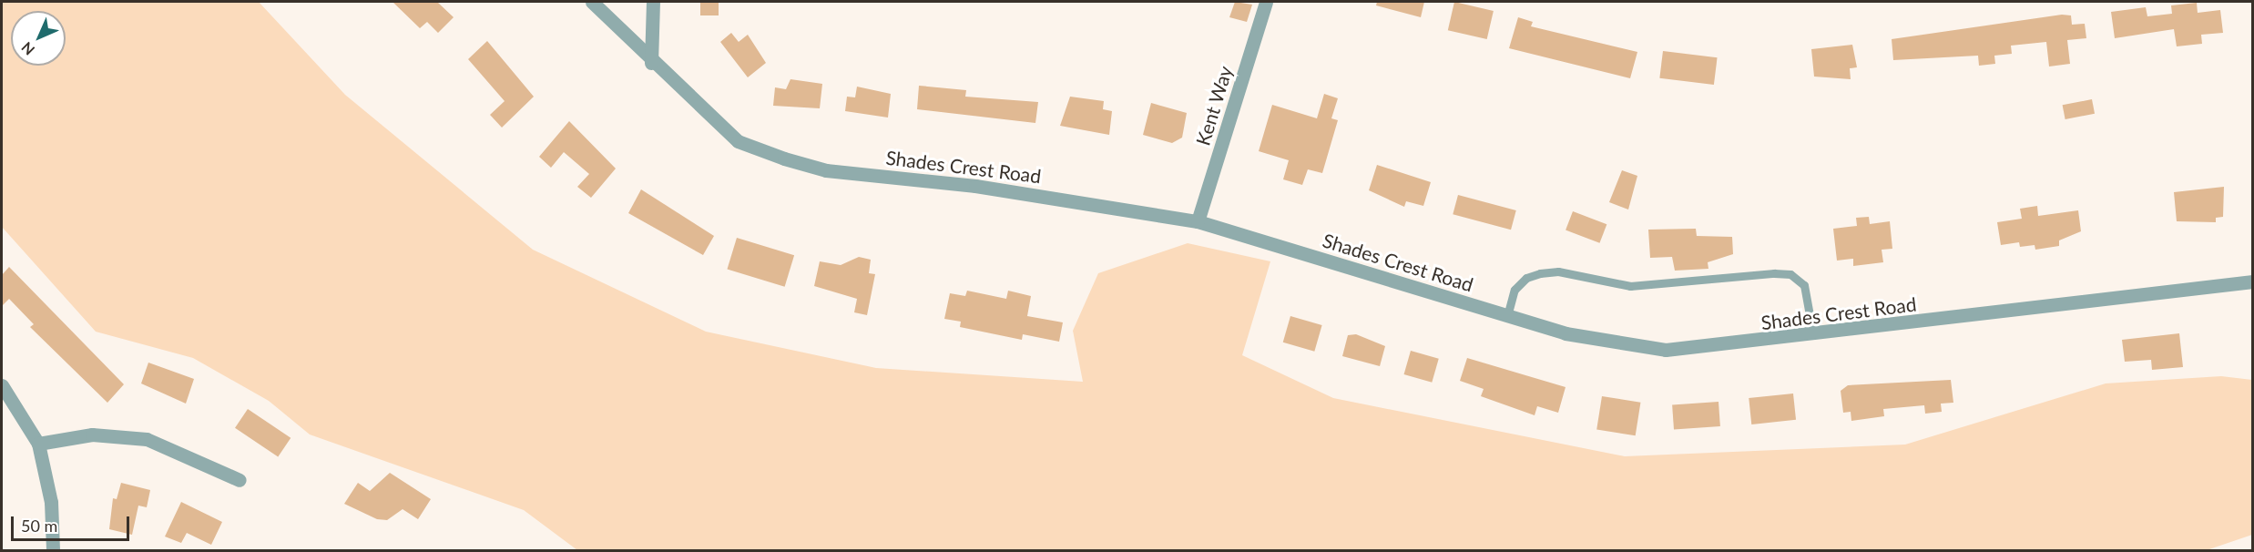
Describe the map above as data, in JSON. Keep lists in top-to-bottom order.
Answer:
{
  "streets": {
    "street": ["Kent Way", "Shades Crest Road"]
  },
  "crossings": [
    ["Kent Way", "Shades Crest Road"]
  ],
  "scale_bar": "50 m",
  "north": "bottom left"
}
